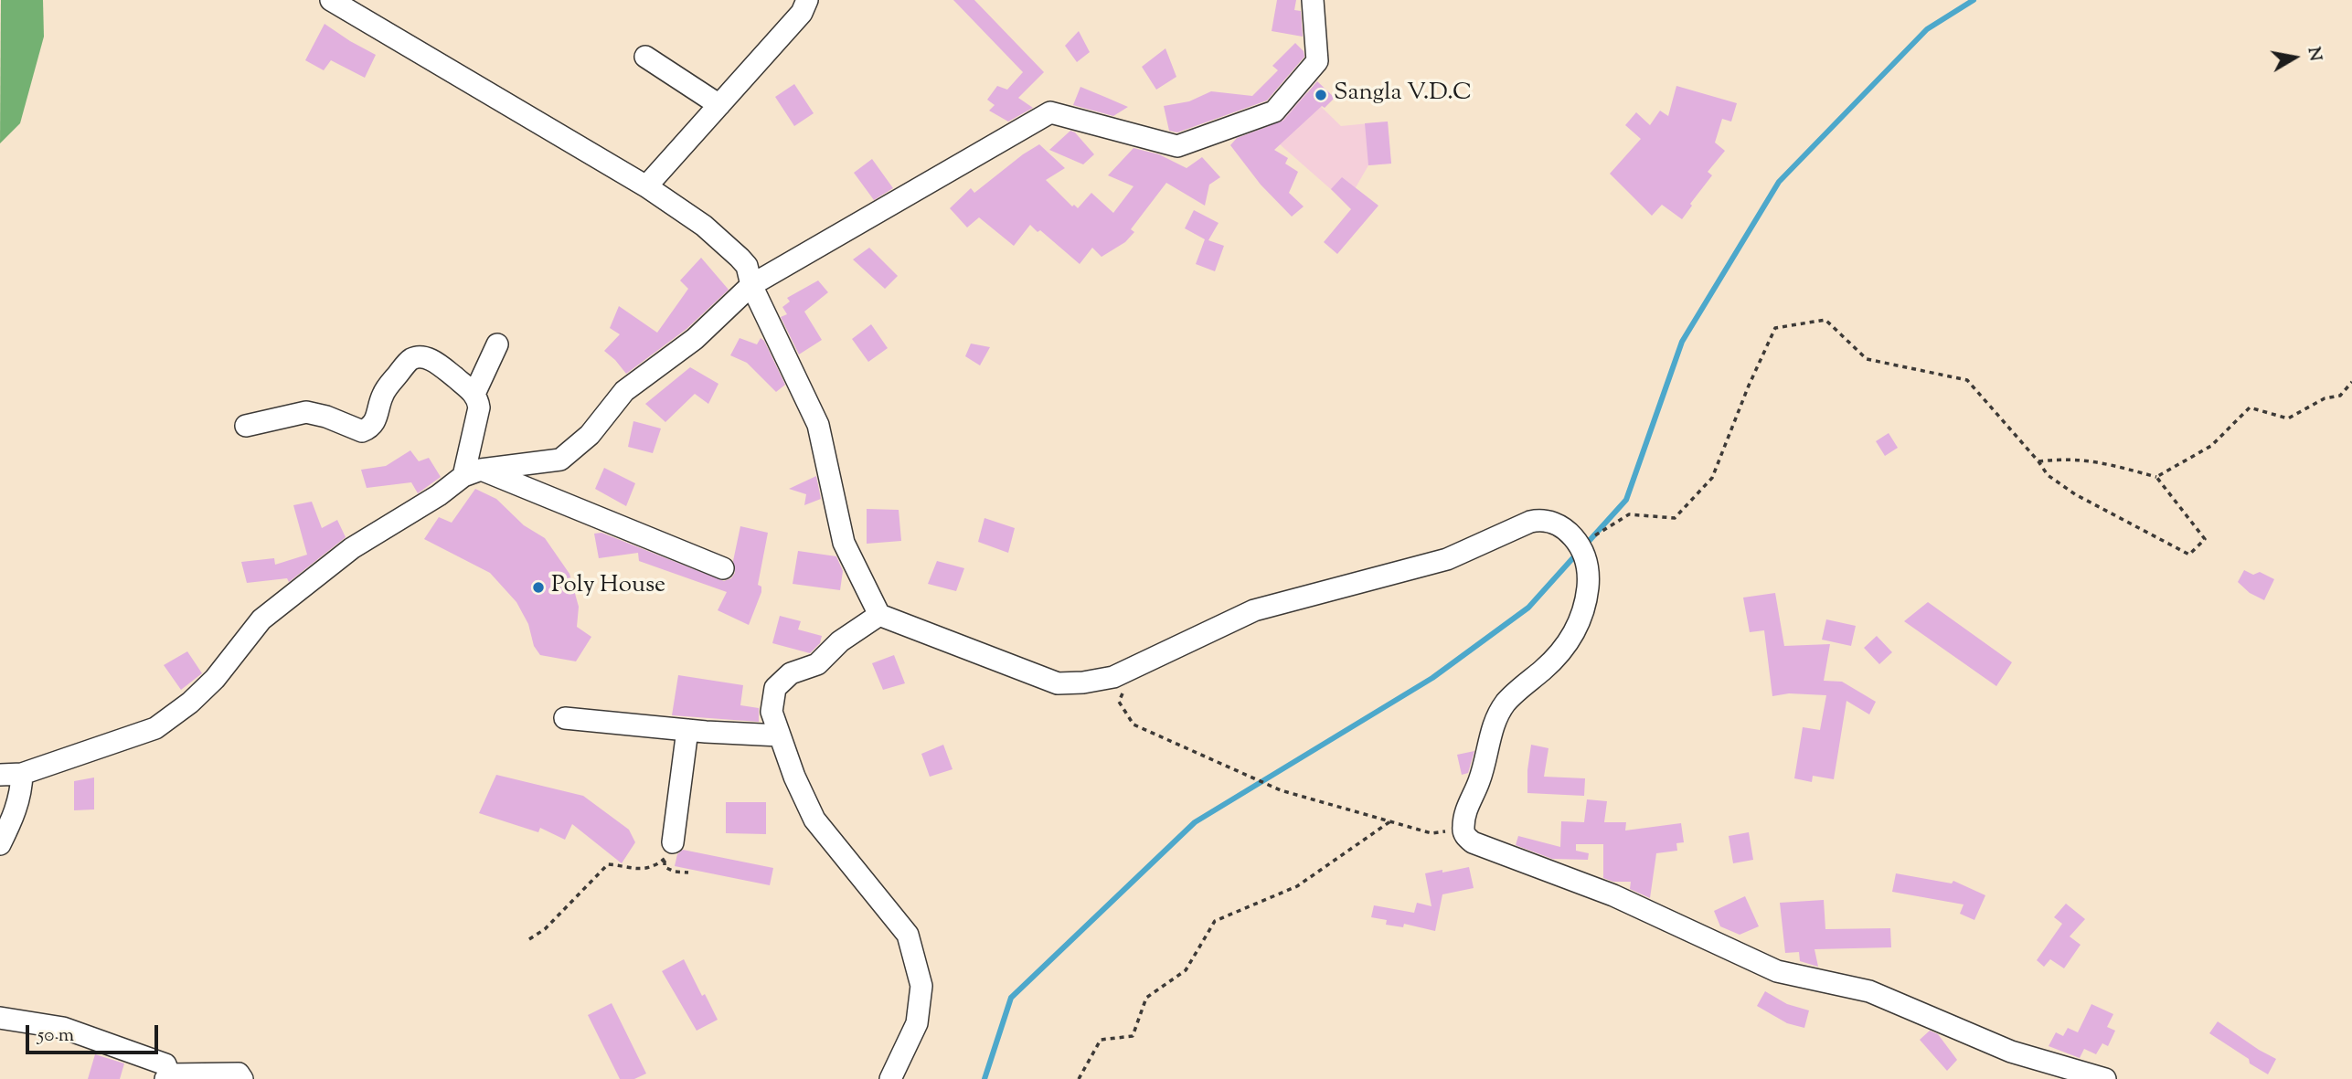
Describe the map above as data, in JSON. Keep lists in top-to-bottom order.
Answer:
{
  "places": ["Sangla V.D.C", "Poly House"],
  "scale_bar": "50 m",
  "north": "right"
}
